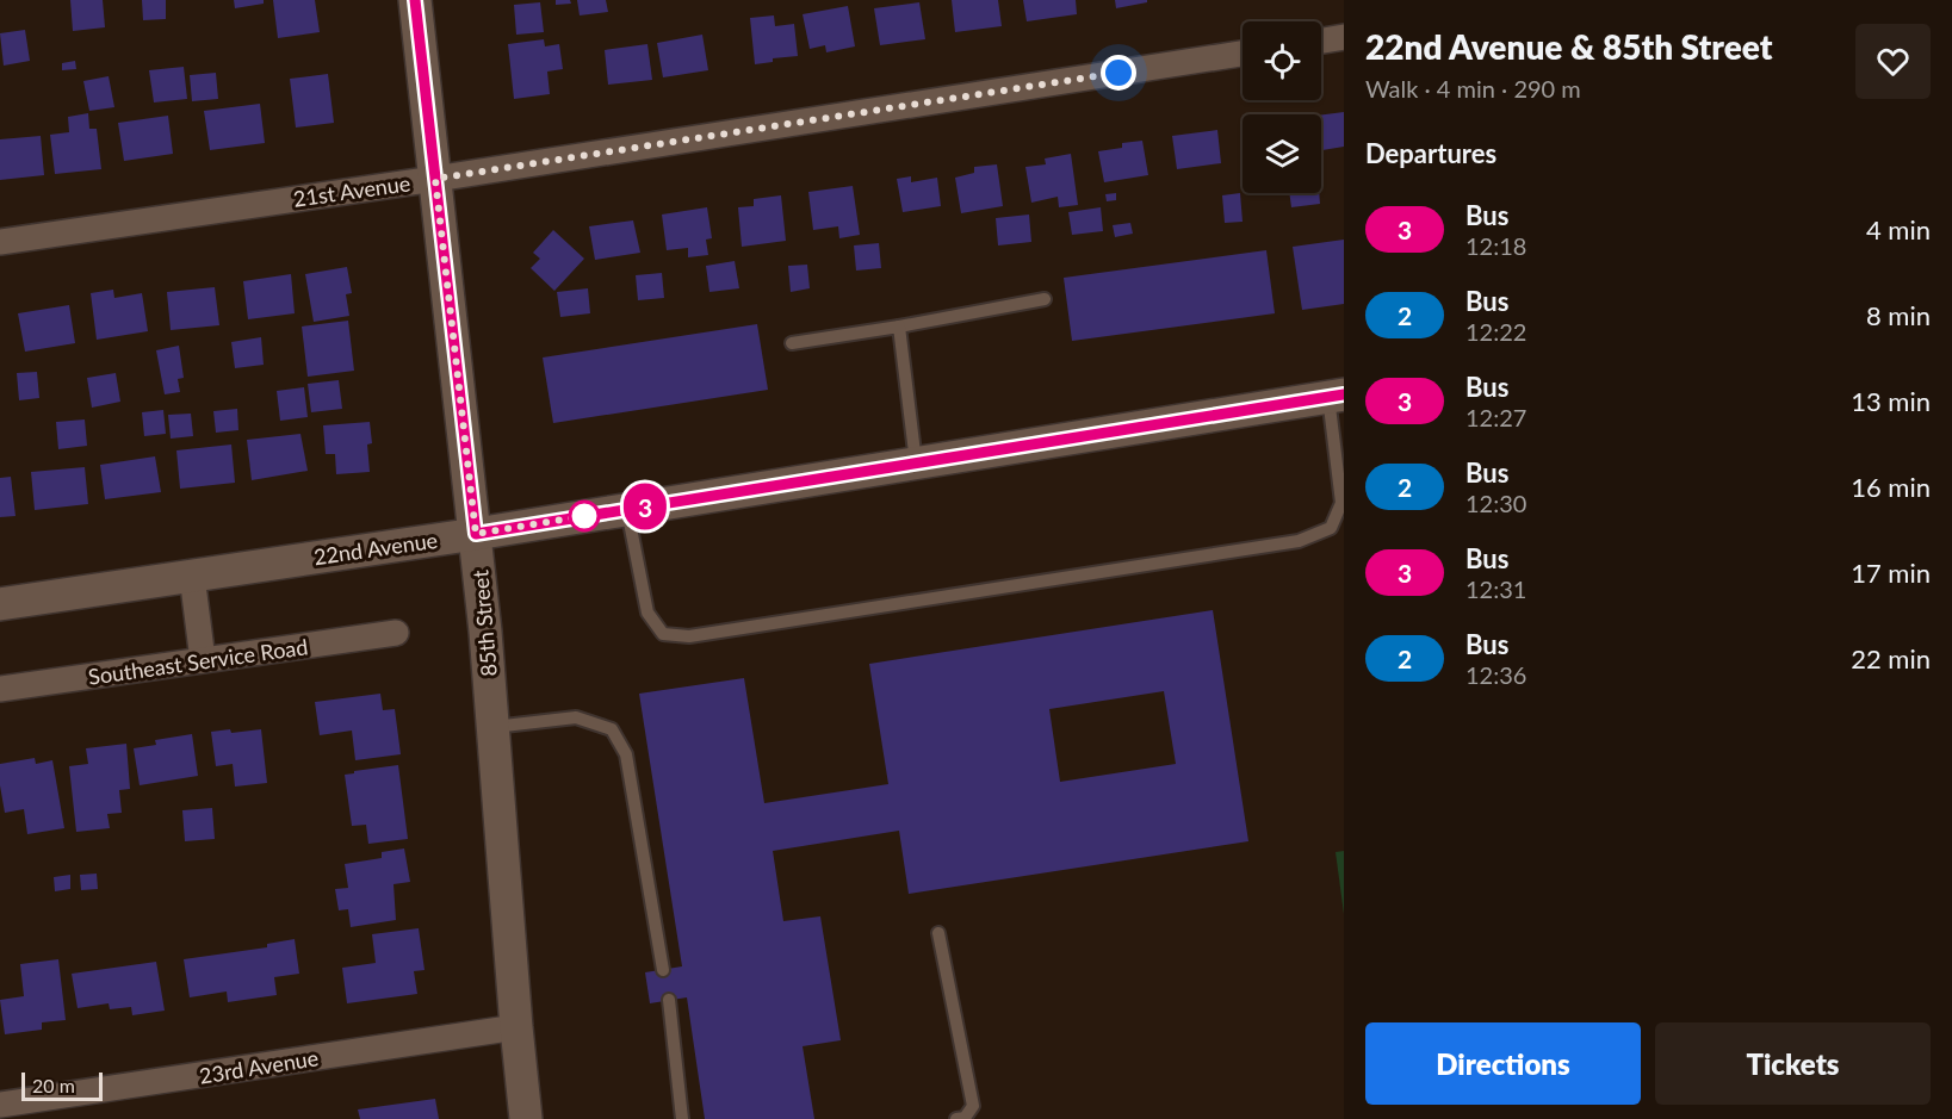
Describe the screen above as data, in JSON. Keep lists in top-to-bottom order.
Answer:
{
  "streets": {
    "street": [
      "21st Avenue",
      "22nd Avenue",
      "85th Street",
      "Southeast Service Road",
      "23rd Avenue"
    ]
  },
  "crossings": [
    ["21st Avenue", "85th Street"],
    ["22nd Avenue", "85th Street"],
    ["85th Street", "23rd Avenue"]
  ],
  "lines": ["bus line 3"],
  "scale_bar": "20 m",
  "page": {
    "on_map": "3",
    "heading": [
      ["22nd Avenue & 85th Street", "Walk · 4 min · 290 m"],
      "Departures"
    ],
    "list": [
      {
        "mark": "3",
        "name": "Bus",
        "note": "12:18",
        "value": "4 min"
      },
      {
        "mark": "2",
        "name": "Bus",
        "note": "12:22",
        "value": "8 min"
      },
      {
        "mark": "3",
        "name": "Bus",
        "note": "12:27",
        "value": "13 min"
      },
      {
        "mark": "2",
        "name": "Bus",
        "note": "12:30",
        "value": "16 min"
      },
      {
        "mark": "3",
        "name": "Bus",
        "note": "12:31",
        "value": "17 min"
      },
      {
        "mark": "2",
        "name": "Bus",
        "note": "12:36",
        "value": "22 min"
      }
    ],
    "buttons": ["Directions", "Tickets"],
    "scale": "20 m"
  }
}
